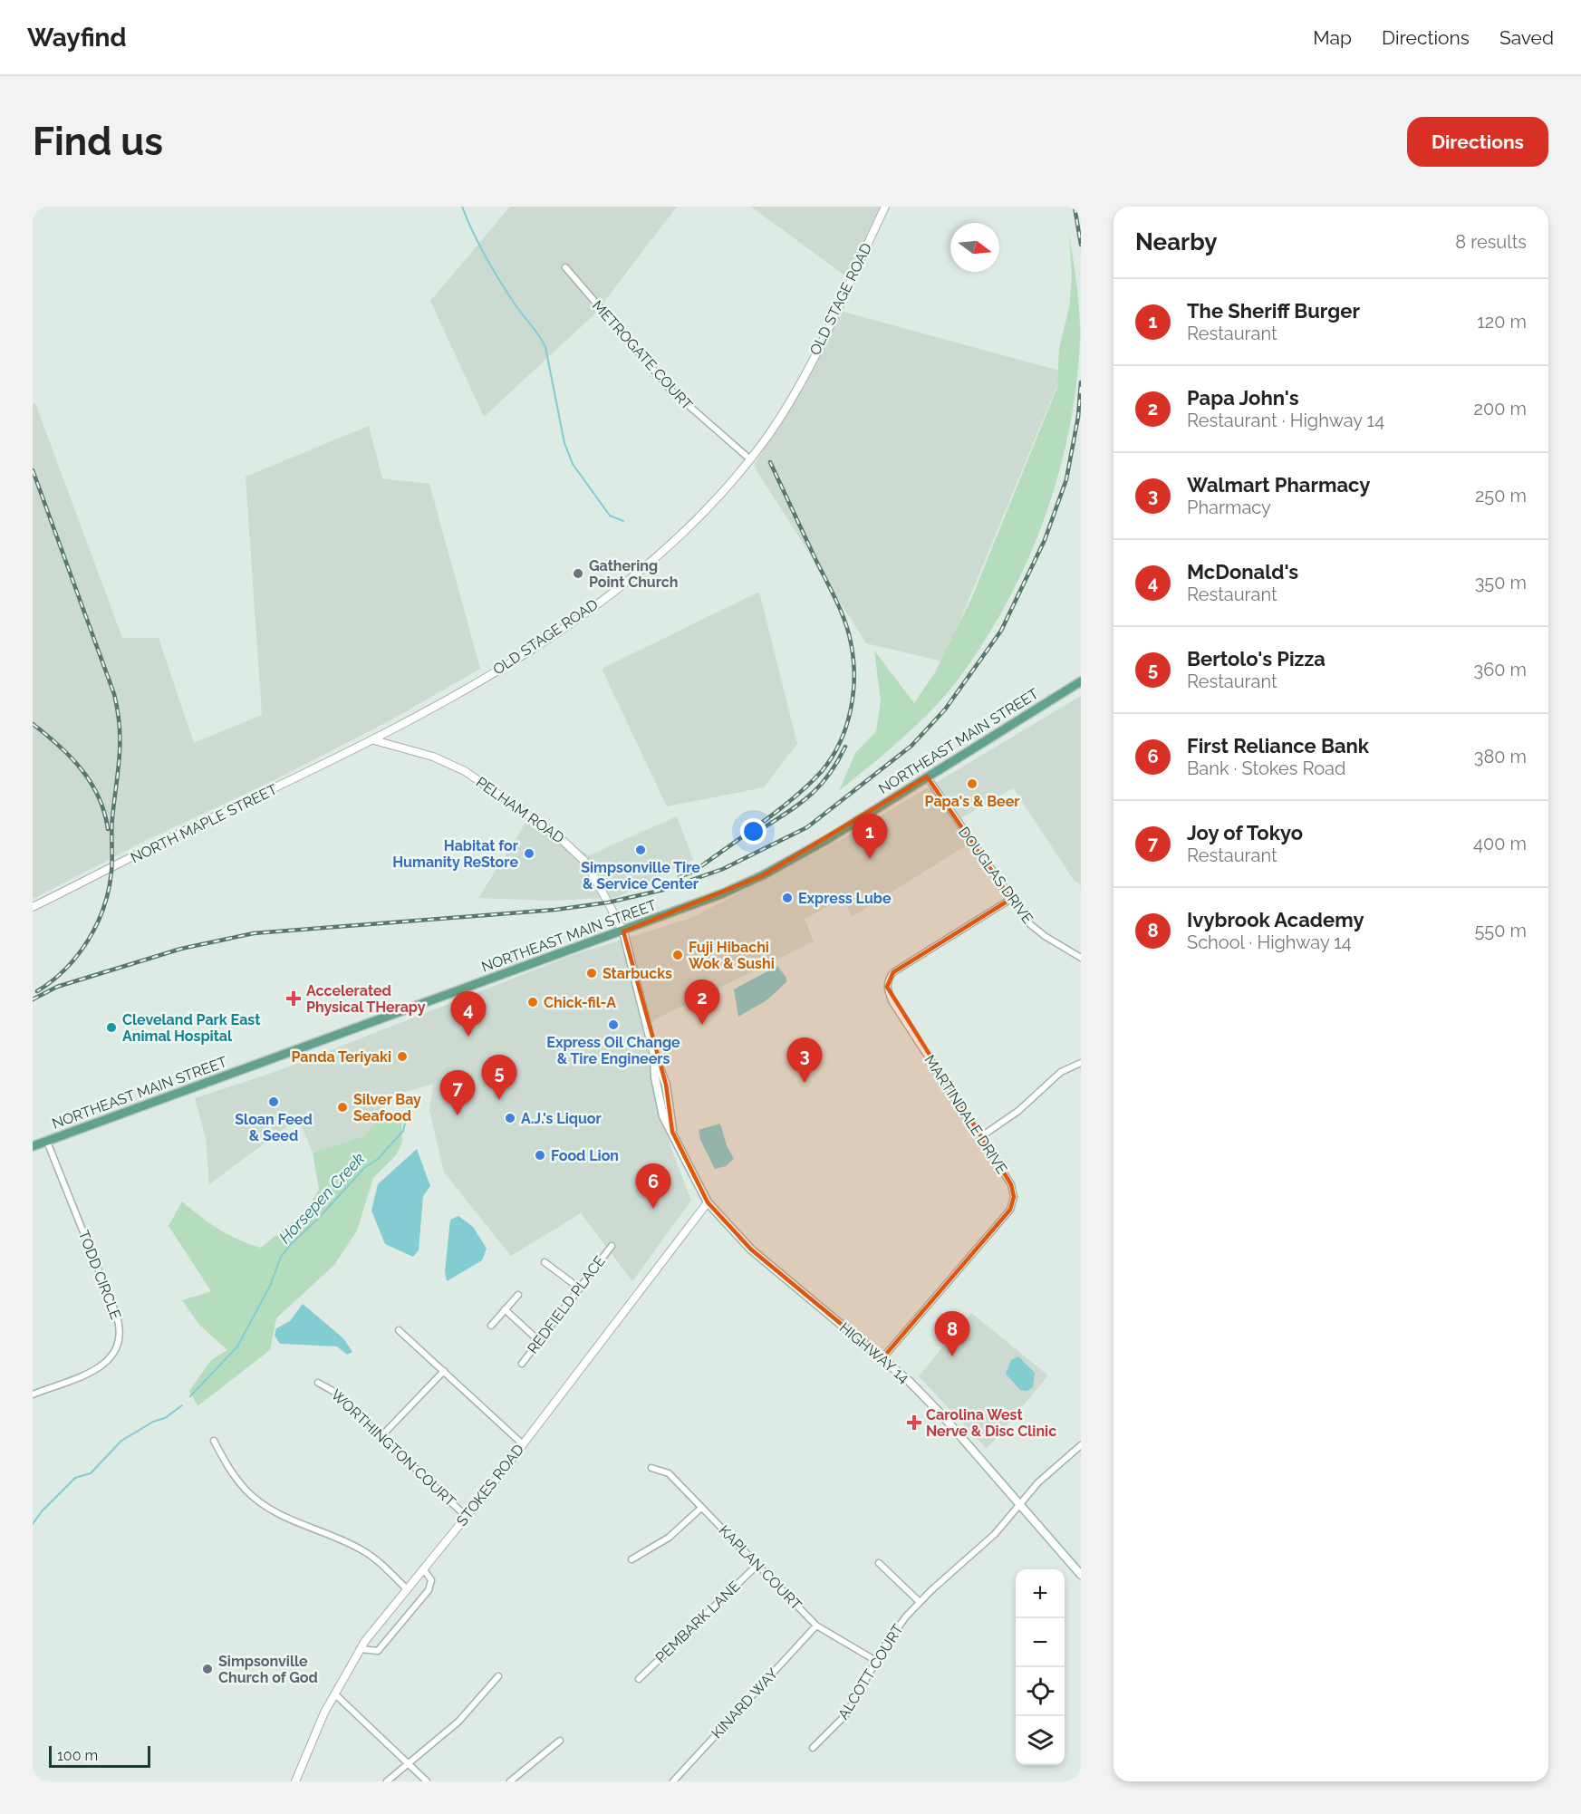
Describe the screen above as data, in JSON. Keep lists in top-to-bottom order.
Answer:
{
  "streets": {
    "main road": ["NORTHEAST MAIN STREET", "HIGHWAY 14"],
    "street": [
      "OLD STAGE ROAD",
      "METROGATE COURT",
      "PELHAM ROAD",
      "NORTH MAPLE STREET",
      "DOUGLAS DRIVE",
      "MARTINDALE DRIVE",
      "TODD CIRCLE",
      "REDFIELD PLACE",
      "WORTHINGTON COURT",
      "STOKES ROAD",
      "KAPLAN COURT",
      "PEMBARK LANE",
      "ALCOTT COURT",
      "KINARD WAY"
    ]
  },
  "crossings": [
    ["OLD STAGE ROAD", "METROGATE COURT"],
    ["OLD STAGE ROAD", "PELHAM ROAD"],
    ["OLD STAGE ROAD", "NORTH MAPLE STREET"],
    ["NORTHEAST MAIN STREET", "PELHAM ROAD"],
    ["NORTHEAST MAIN STREET", "DOUGLAS DRIVE"],
    ["NORTHEAST MAIN STREET", "TODD CIRCLE"],
    ["NORTHEAST MAIN STREET", "HIGHWAY 14"],
    ["PELHAM ROAD", "NORTH MAPLE STREET"],
    ["PELHAM ROAD", "HIGHWAY 14"],
    ["DOUGLAS DRIVE", "MARTINDALE DRIVE"],
    ["MARTINDALE DRIVE", "HIGHWAY 14"],
    ["HIGHWAY 14", "STOKES ROAD"],
    ["HIGHWAY 14", "ALCOTT COURT"],
    ["WORTHINGTON COURT", "STOKES ROAD"],
    ["KAPLAN COURT", "PEMBARK LANE"],
    ["KAPLAN COURT", "ALCOTT COURT"],
    ["KAPLAN COURT", "KINARD WAY"]
  ],
  "water": ["Horsepen Creek"],
  "places": {
    "other": [
      "Gathering Point Church",
      "Papa's & Beer",
      "Simpsonville Tire & Service Center",
      "Habitat for Humanity ReStore",
      "Express Lube",
      "Fuji Hibachi Wok & Sushi",
      "Starbucks",
      "Chick-fil-A",
      "Express Oil Change & Tire Engineers",
      "Cleveland Park East Animal Hospital",
      "Panda Teriyaki",
      "Sloan Feed & Seed",
      "Silver Bay Seafood",
      "A.J.'s Liquor",
      "Food Lion",
      "Simpsonville Church of God"
    ],
    "health": ["Accelerated Physical THerapy", "Carolina West Nerve & Disc Clinic"]
  },
  "scale_bar": "100 m",
  "north": "right",
  "page": {
    "header": "Wayfind",
    "nav": ["Map", "Directions", "Saved"],
    "buttons": "Directions",
    "title": "Find us",
    "heading": ["Nearby", "8 results"],
    "list": [
      {
        "mark": "1",
        "name": "The Sheriff Burger",
        "note": "Restaurant",
        "value": "120 m"
      },
      {
        "mark": "2",
        "name": "Papa John's",
        "note": "Restaurant · Highway 14",
        "value": "200 m"
      },
      {
        "mark": "3",
        "name": "Walmart Pharmacy",
        "note": "Pharmacy",
        "value": "250 m"
      },
      {
        "mark": "4",
        "name": "McDonald's",
        "note": "Restaurant",
        "value": "350 m"
      },
      {
        "mark": "5",
        "name": "Bertolo's Pizza",
        "note": "Restaurant",
        "value": "360 m"
      },
      {
        "mark": "6",
        "name": "First Reliance Bank",
        "note": "Bank · Stokes Road",
        "value": "380 m"
      },
      {
        "mark": "7",
        "name": "Joy of Tokyo",
        "note": "Restaurant",
        "value": "400 m"
      },
      {
        "mark": "8",
        "name": "Ivybrook Academy",
        "note": "School · Highway 14",
        "value": "550 m"
      }
    ],
    "pins": [
      "1",
      "2",
      "4",
      "3",
      "5",
      "7",
      "6",
      "8"
    ],
    "map_buttons": ["+", "−"],
    "scale": "100 m"
  }
}
